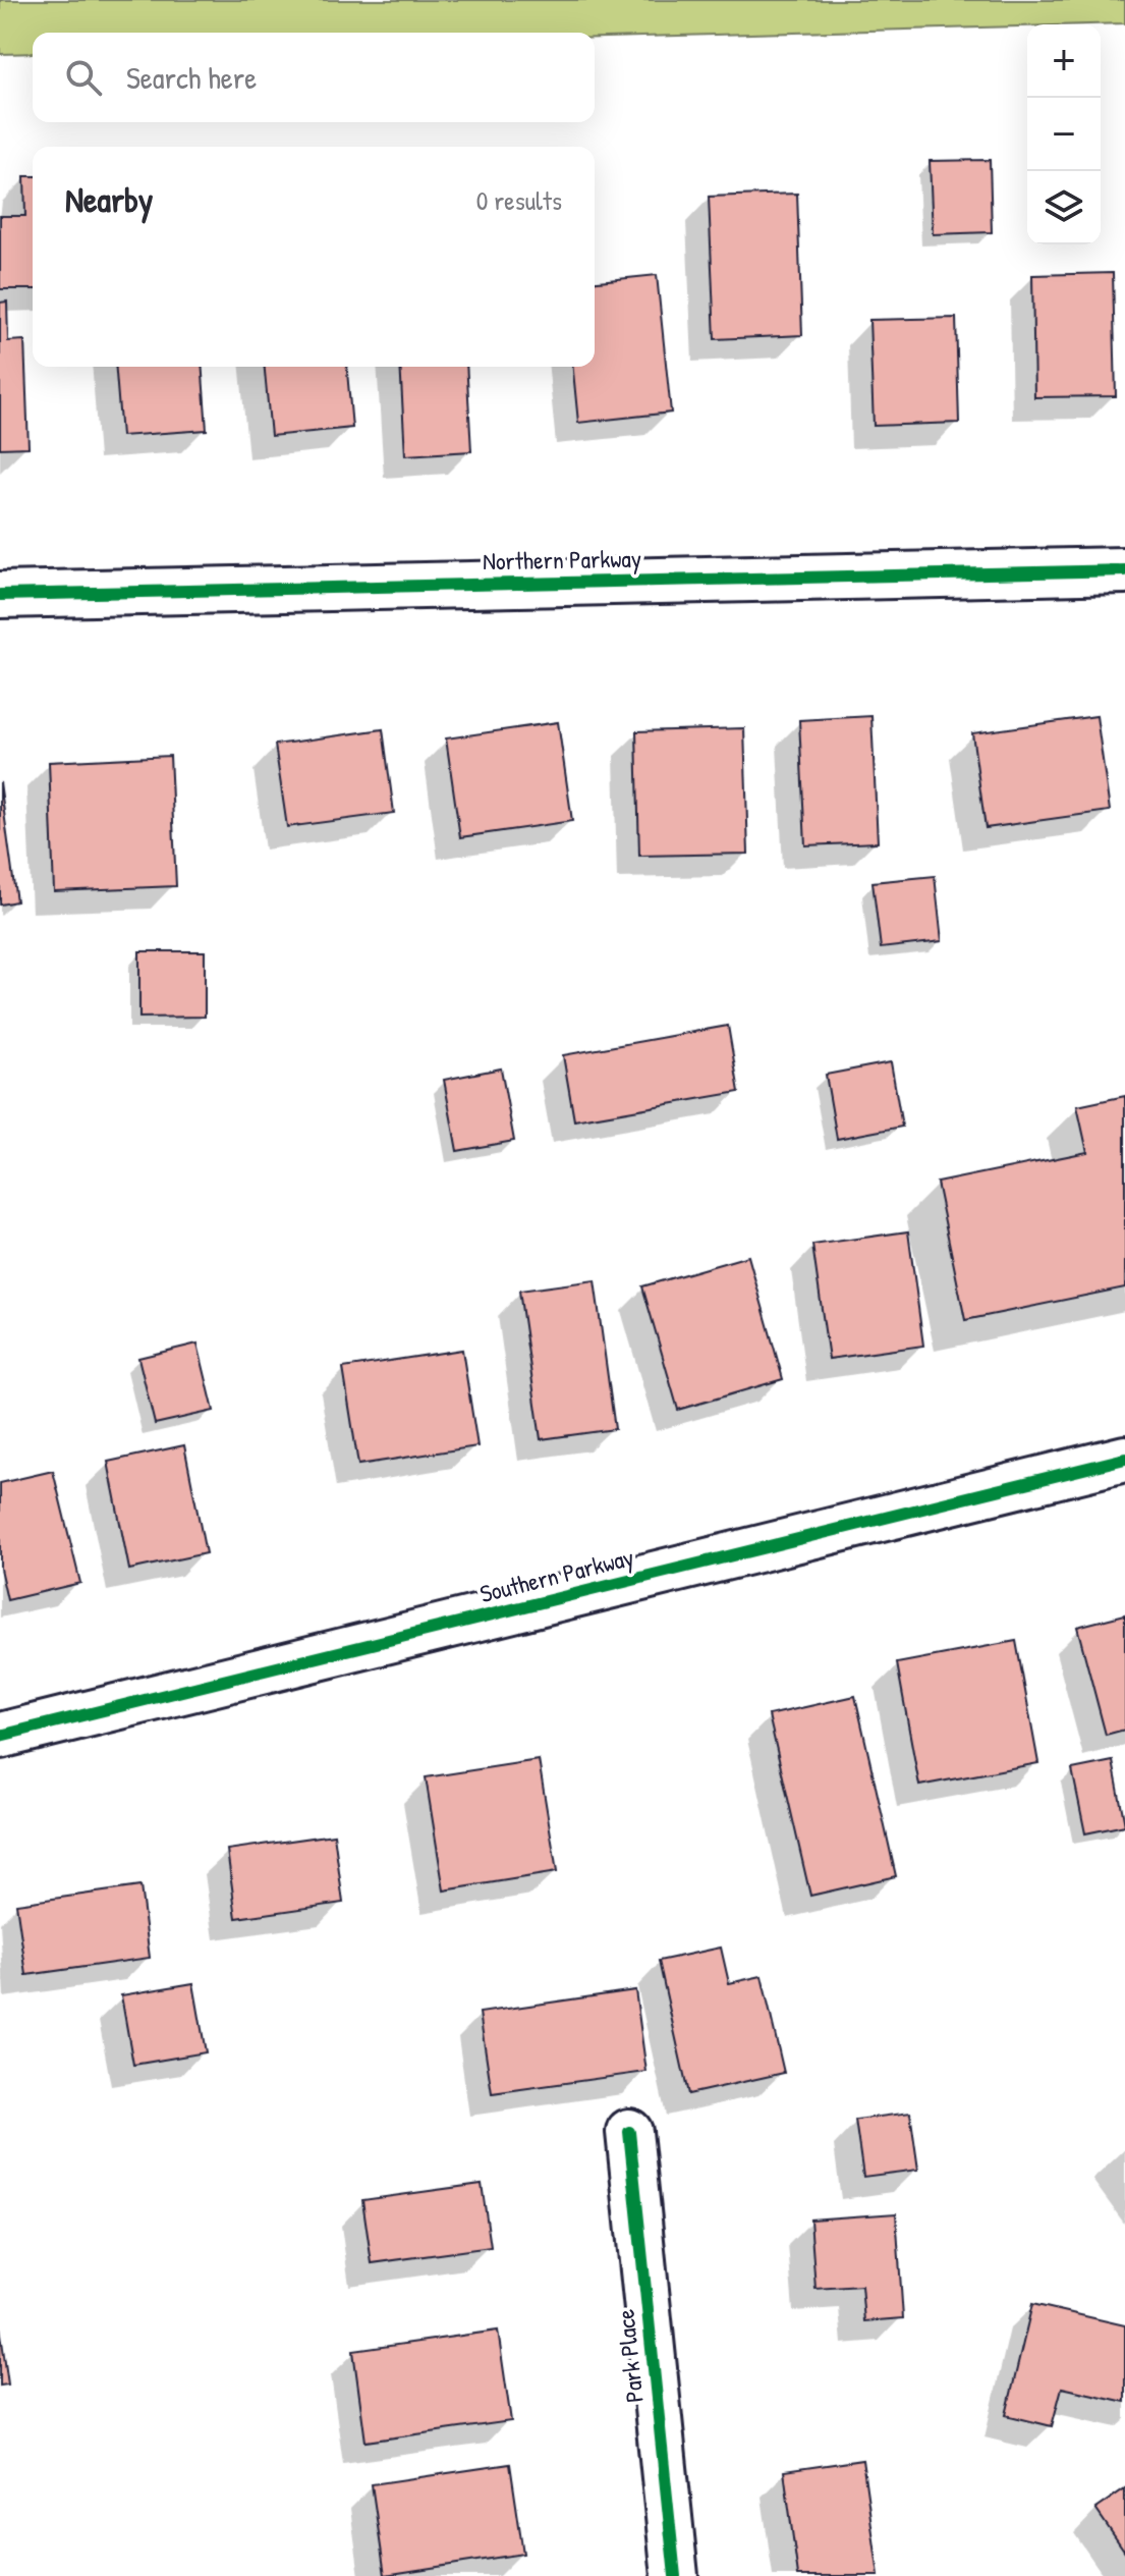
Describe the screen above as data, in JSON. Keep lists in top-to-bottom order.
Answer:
{
  "streets": {
    "street": ["Northern Parkway", "Southern Parkway", "Park Place"]
  },
  "page": {
    "map_buttons": ["+", "−"],
    "search": "Search here",
    "heading": ["Nearby", "0 results"]
  }
}
